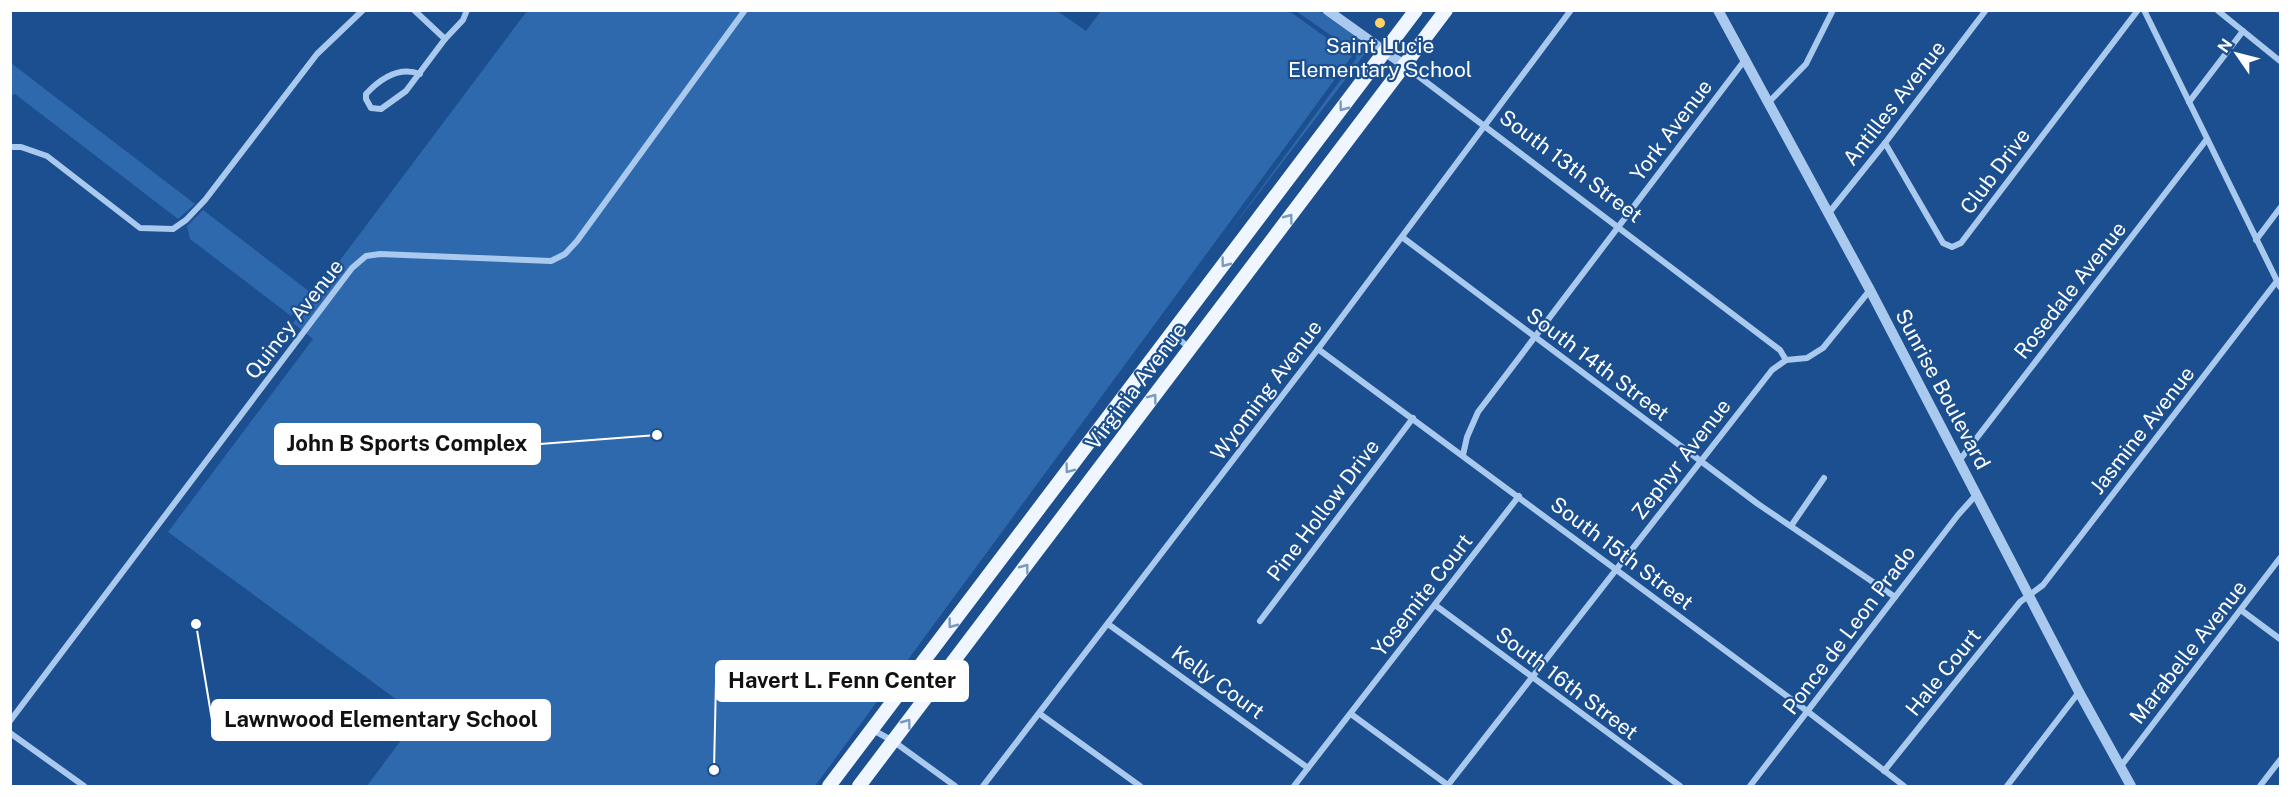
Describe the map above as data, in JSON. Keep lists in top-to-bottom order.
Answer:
{
  "streets": {
    "main road": ["Virginia Avenue"],
    "street": [
      "Antilles Avenue",
      "York Avenue",
      "South 13th Street",
      "Club Drive",
      "Rosedale Avenue",
      "Quincy Avenue",
      "South 14th Street",
      "Sunrise Boulevard",
      "Wyoming Avenue",
      "Jasmine Avenue",
      "Zephyr Avenue",
      "Pine Hollow Drive",
      "South 15th Street",
      "Yosemite Court",
      "Ponce de Leon Prado",
      "Marabelle Avenue",
      "Hale Court",
      "Kelly Court",
      "South 16th Street"
    ]
  },
  "crossings": [
    ["Antilles Avenue", "Club Drive"],
    ["Antilles Avenue", "Sunrise Boulevard"],
    ["York Avenue", "South 13th Street"],
    ["York Avenue", "South 14th Street"],
    ["York Avenue", "Sunrise Boulevard"],
    ["York Avenue", "South 15th Street"],
    ["South 13th Street", "Virginia Avenue"],
    ["South 13th Street", "Wyoming Avenue"],
    ["South 13th Street", "Zephyr Avenue"],
    ["Rosedale Avenue", "Sunrise Boulevard"],
    ["South 14th Street", "Wyoming Avenue"],
    ["South 14th Street", "Zephyr Avenue"],
    ["South 14th Street", "Ponce de Leon Prado"],
    ["Sunrise Boulevard", "Jasmine Avenue"],
    ["Sunrise Boulevard", "Zephyr Avenue"],
    ["Sunrise Boulevard", "Ponce de Leon Prado"],
    ["Sunrise Boulevard", "Marabelle Avenue"],
    ["Sunrise Boulevard", "Hale Court"],
    ["Wyoming Avenue", "South 15th Street"],
    ["Wyoming Avenue", "Kelly Court"],
    ["Jasmine Avenue", "Hale Court"],
    ["Zephyr Avenue", "South 15th Street"],
    ["Zephyr Avenue", "South 16th Street"],
    ["Pine Hollow Drive", "South 15th Street"],
    ["South 15th Street", "Yosemite Court"],
    ["South 15th Street", "Ponce de Leon Prado"],
    ["South 15th Street", "Hale Court"],
    ["Yosemite Court", "Kelly Court"],
    ["Yosemite Court", "South 16th Street"]
  ],
  "places": [
    "Saint Lucie Elementary School",
    "John B Sports Complex",
    "Lawnwood Elementary School",
    "Havert L. Fenn Center"
  ],
  "north": "top left"
}
